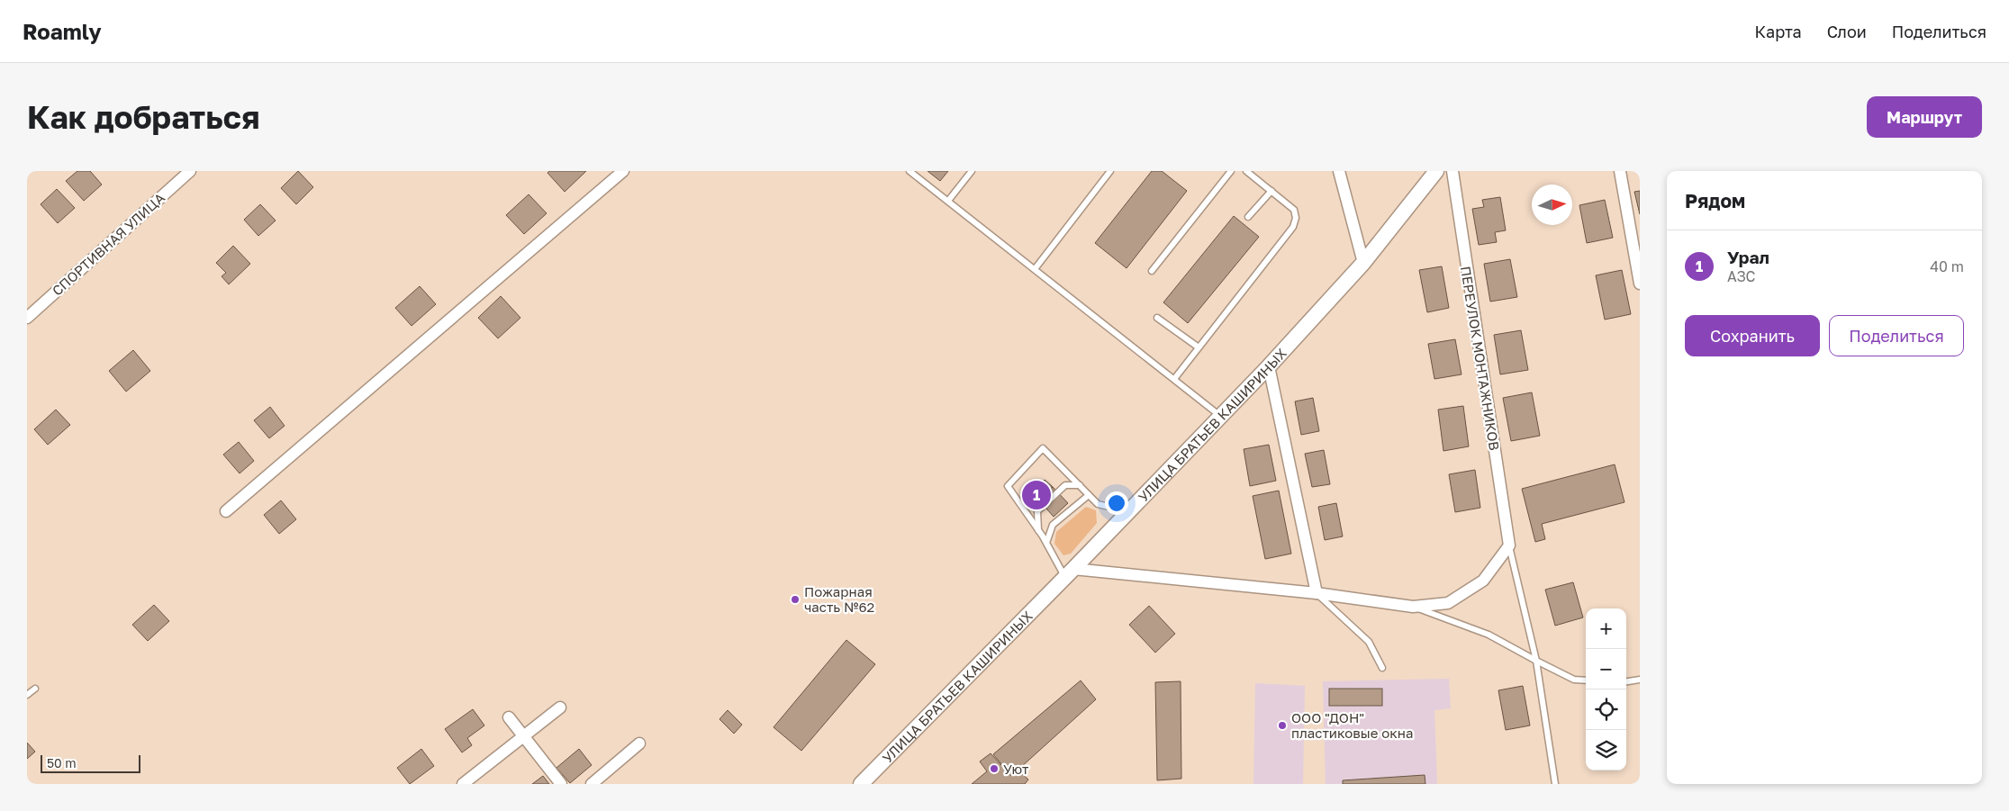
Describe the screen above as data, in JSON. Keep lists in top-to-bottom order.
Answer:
{
  "streets": {
    "main road": ["УЛИЦА БРАТЬЕВ КАШИРИНЫХ"],
    "street": ["СПОРТИВНАЯ УЛИЦА", "ПЕРЕУЛОК МОНТАЖНИКОВ"]
  },
  "places": ["Пожарная часть №62", "ООО \"ДОН\" пластиковые окна", "Уют"],
  "scale_bar": "50 m",
  "north": "right",
  "page": {
    "header": "Roamly",
    "nav": ["Карта", "Слои", "Поделиться"],
    "buttons": [
      "Маршрут",
      ["Сохранить", "Поделиться"]
    ],
    "title": "Как добраться",
    "heading": "Рядом",
    "list": [
      {
        "mark": "1",
        "name": "Урал",
        "note": "АЗС",
        "value": "40 m"
      }
    ],
    "pins": "1",
    "map_buttons": ["+", "−"],
    "scale": "50 m"
  }
}
